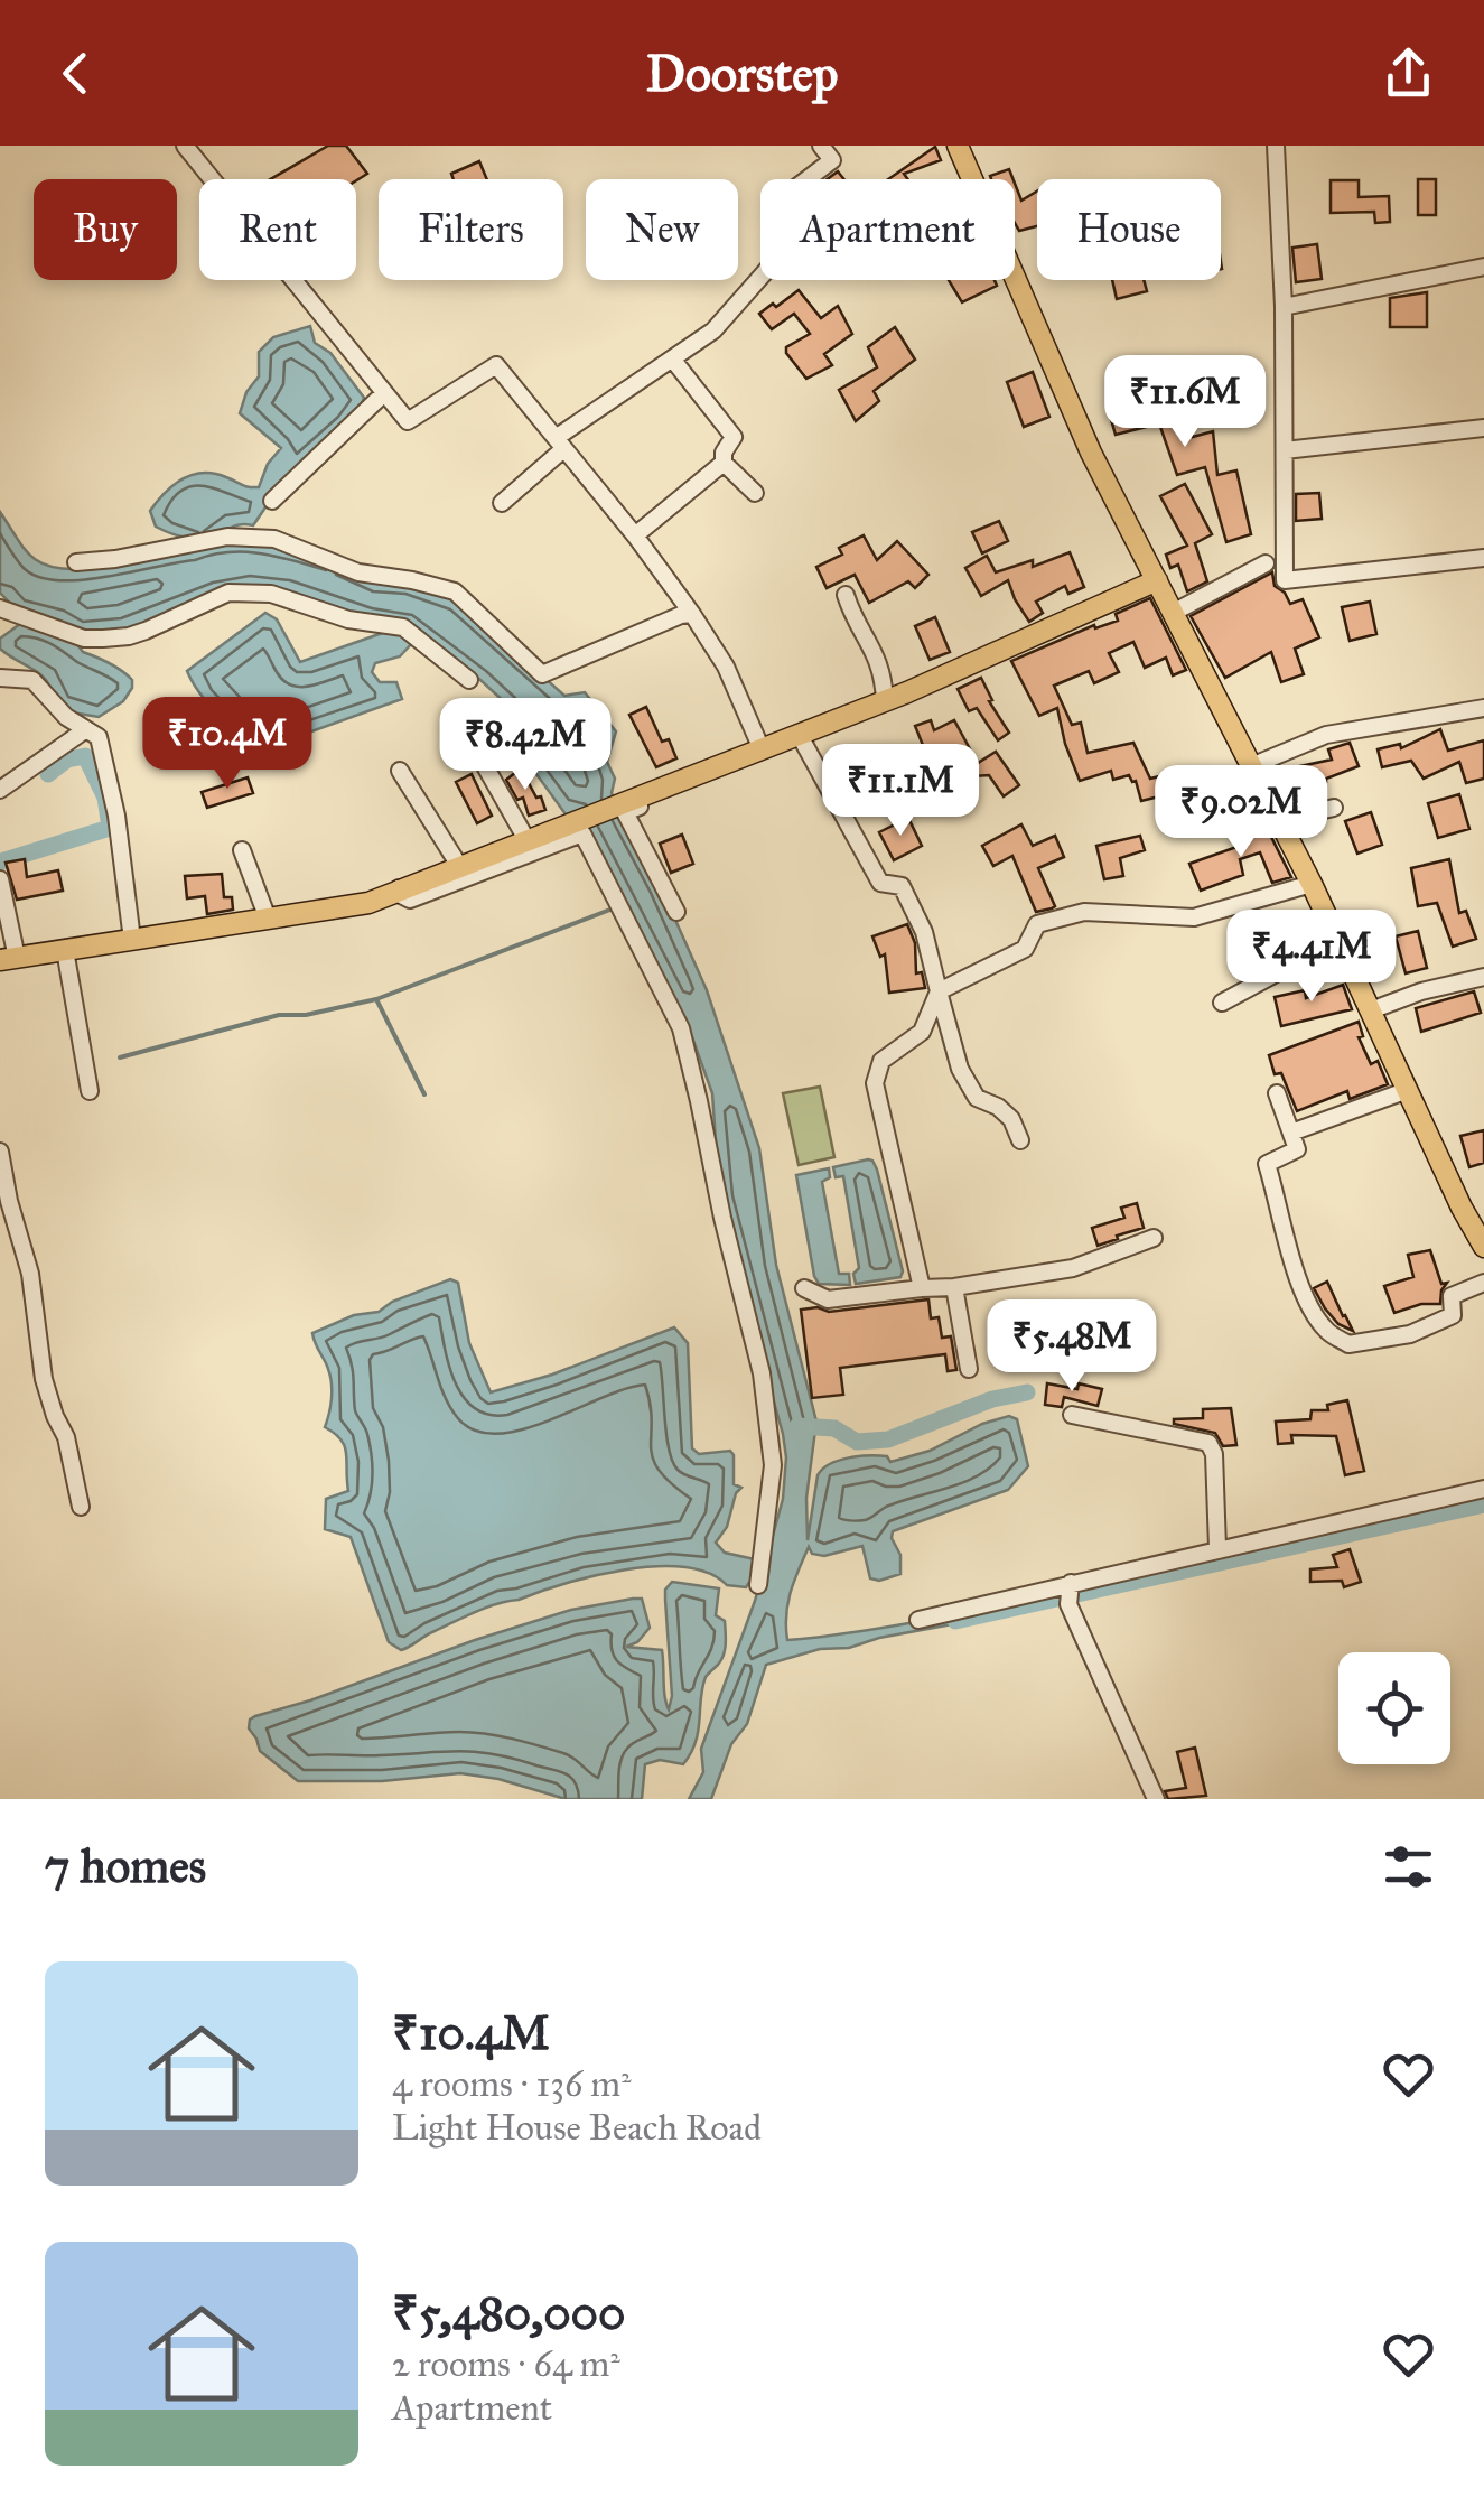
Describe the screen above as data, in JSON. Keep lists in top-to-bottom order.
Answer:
{
  "page": {
    "header": "Doorstep",
    "chip": [
      "Buy",
      "Rent",
      "Filters",
      "New",
      "Apartment",
      "House"
    ],
    "price": [
      "₹11.6M",
      "₹10.4M",
      "₹8.42M",
      "₹11.1M",
      "₹9.02M",
      "₹4.41M",
      "₹5.48M"
    ],
    "heading": "7 homes",
    "list": [
      {
        "name": "₹10.4M",
        "note": "4 rooms · 136 m² · Light House Beach Road"
      },
      {
        "name": "₹5,480,000",
        "note": "2 rooms · 64 m² · Apartment"
      }
    ]
  }
}
